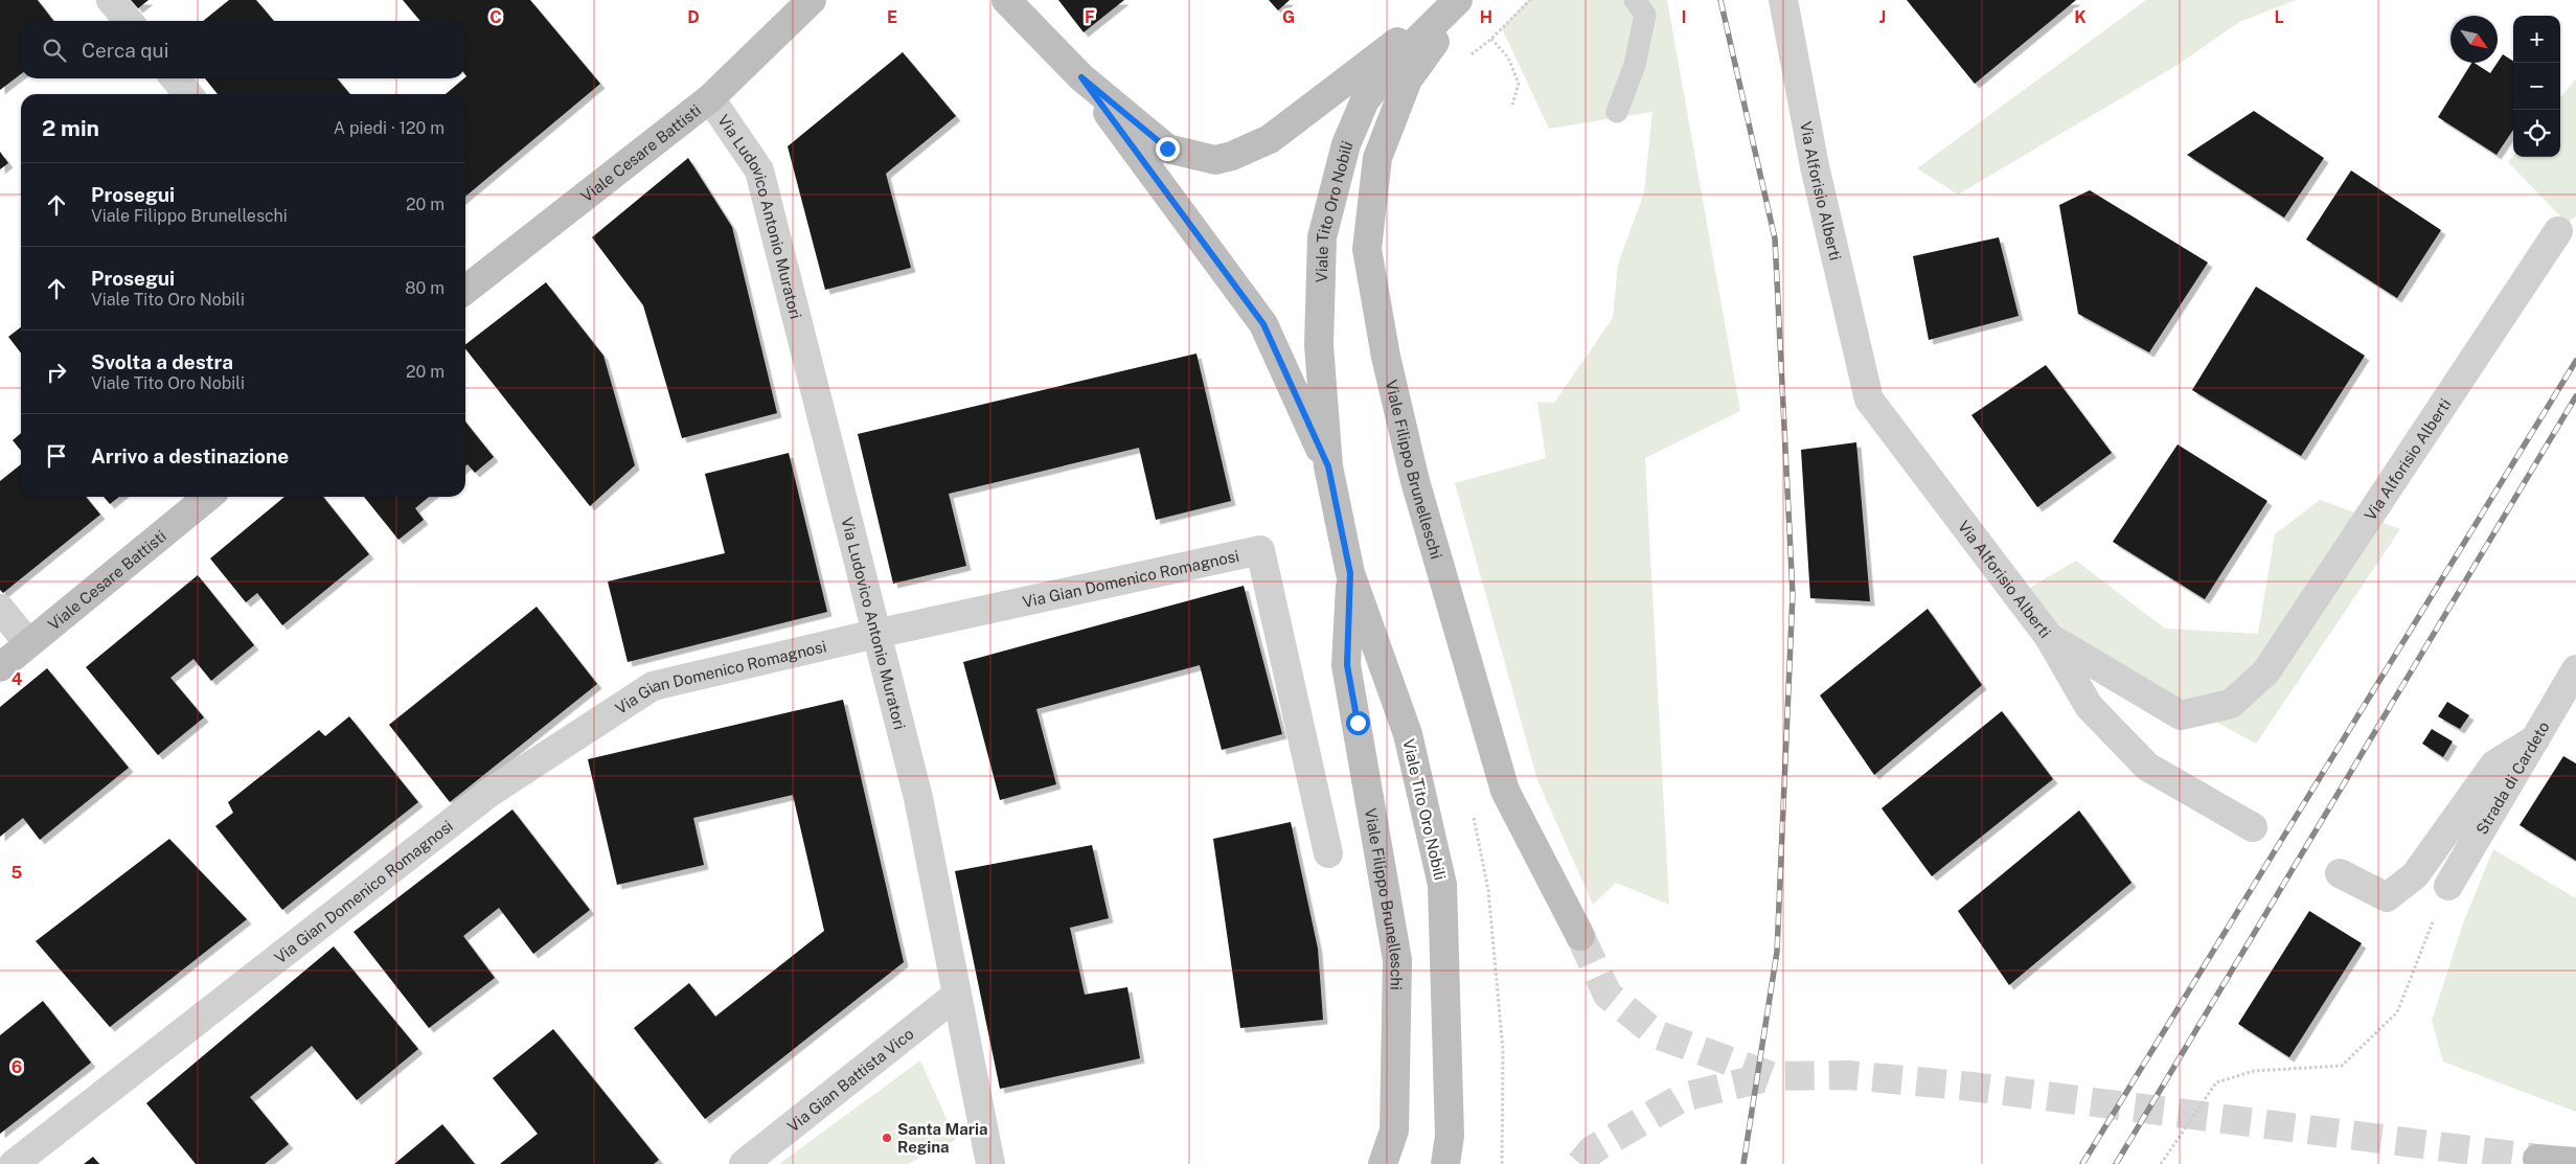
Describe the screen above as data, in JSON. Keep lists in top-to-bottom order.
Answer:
{
  "streets": {
    "street": [
      "Viale Cesare Battisti",
      "Via Alforisio Alberti",
      "Viale Tito Oro Nobili",
      "Via Ludovico Antonio Muratori",
      "Viale Filippo Brunelleschi",
      "Via Gian Domenico Romagnosi",
      "Strada di Cardeto",
      "Via Gian Battista Vico"
    ]
  },
  "crossings": [
    ["Viale Cesare Battisti", "Via Ludovico Antonio Muratori"],
    ["Viale Tito Oro Nobili", "Viale Filippo Brunelleschi"],
    ["Via Ludovico Antonio Muratori", "Via Gian Domenico Romagnosi"],
    ["Via Ludovico Antonio Muratori", "Via Gian Battista Vico"]
  ],
  "places": ["Santa Maria Regina"],
  "north": "bottom right",
  "page": {
    "map_buttons": ["+", "−"],
    "search": "Cerca qui",
    "heading": ["2 min", "A piedi · 120 m"],
    "list": [
      ["Prosegui", "Viale Filippo Brunelleschi", "20 m"],
      ["Prosegui", "Viale Tito Oro Nobili", "80 m"],
      ["Svolta a destra", "Viale Tito Oro Nobili", "20 m"],
      "Arrivo a destinazione"
    ]
  },
  "grid": {
    "columns": [
      "C",
      "D",
      "E",
      "F",
      "G",
      "H",
      "I",
      "J",
      "K",
      "L"
    ],
    "rows": ["4", "5", "6"]
  }
}
